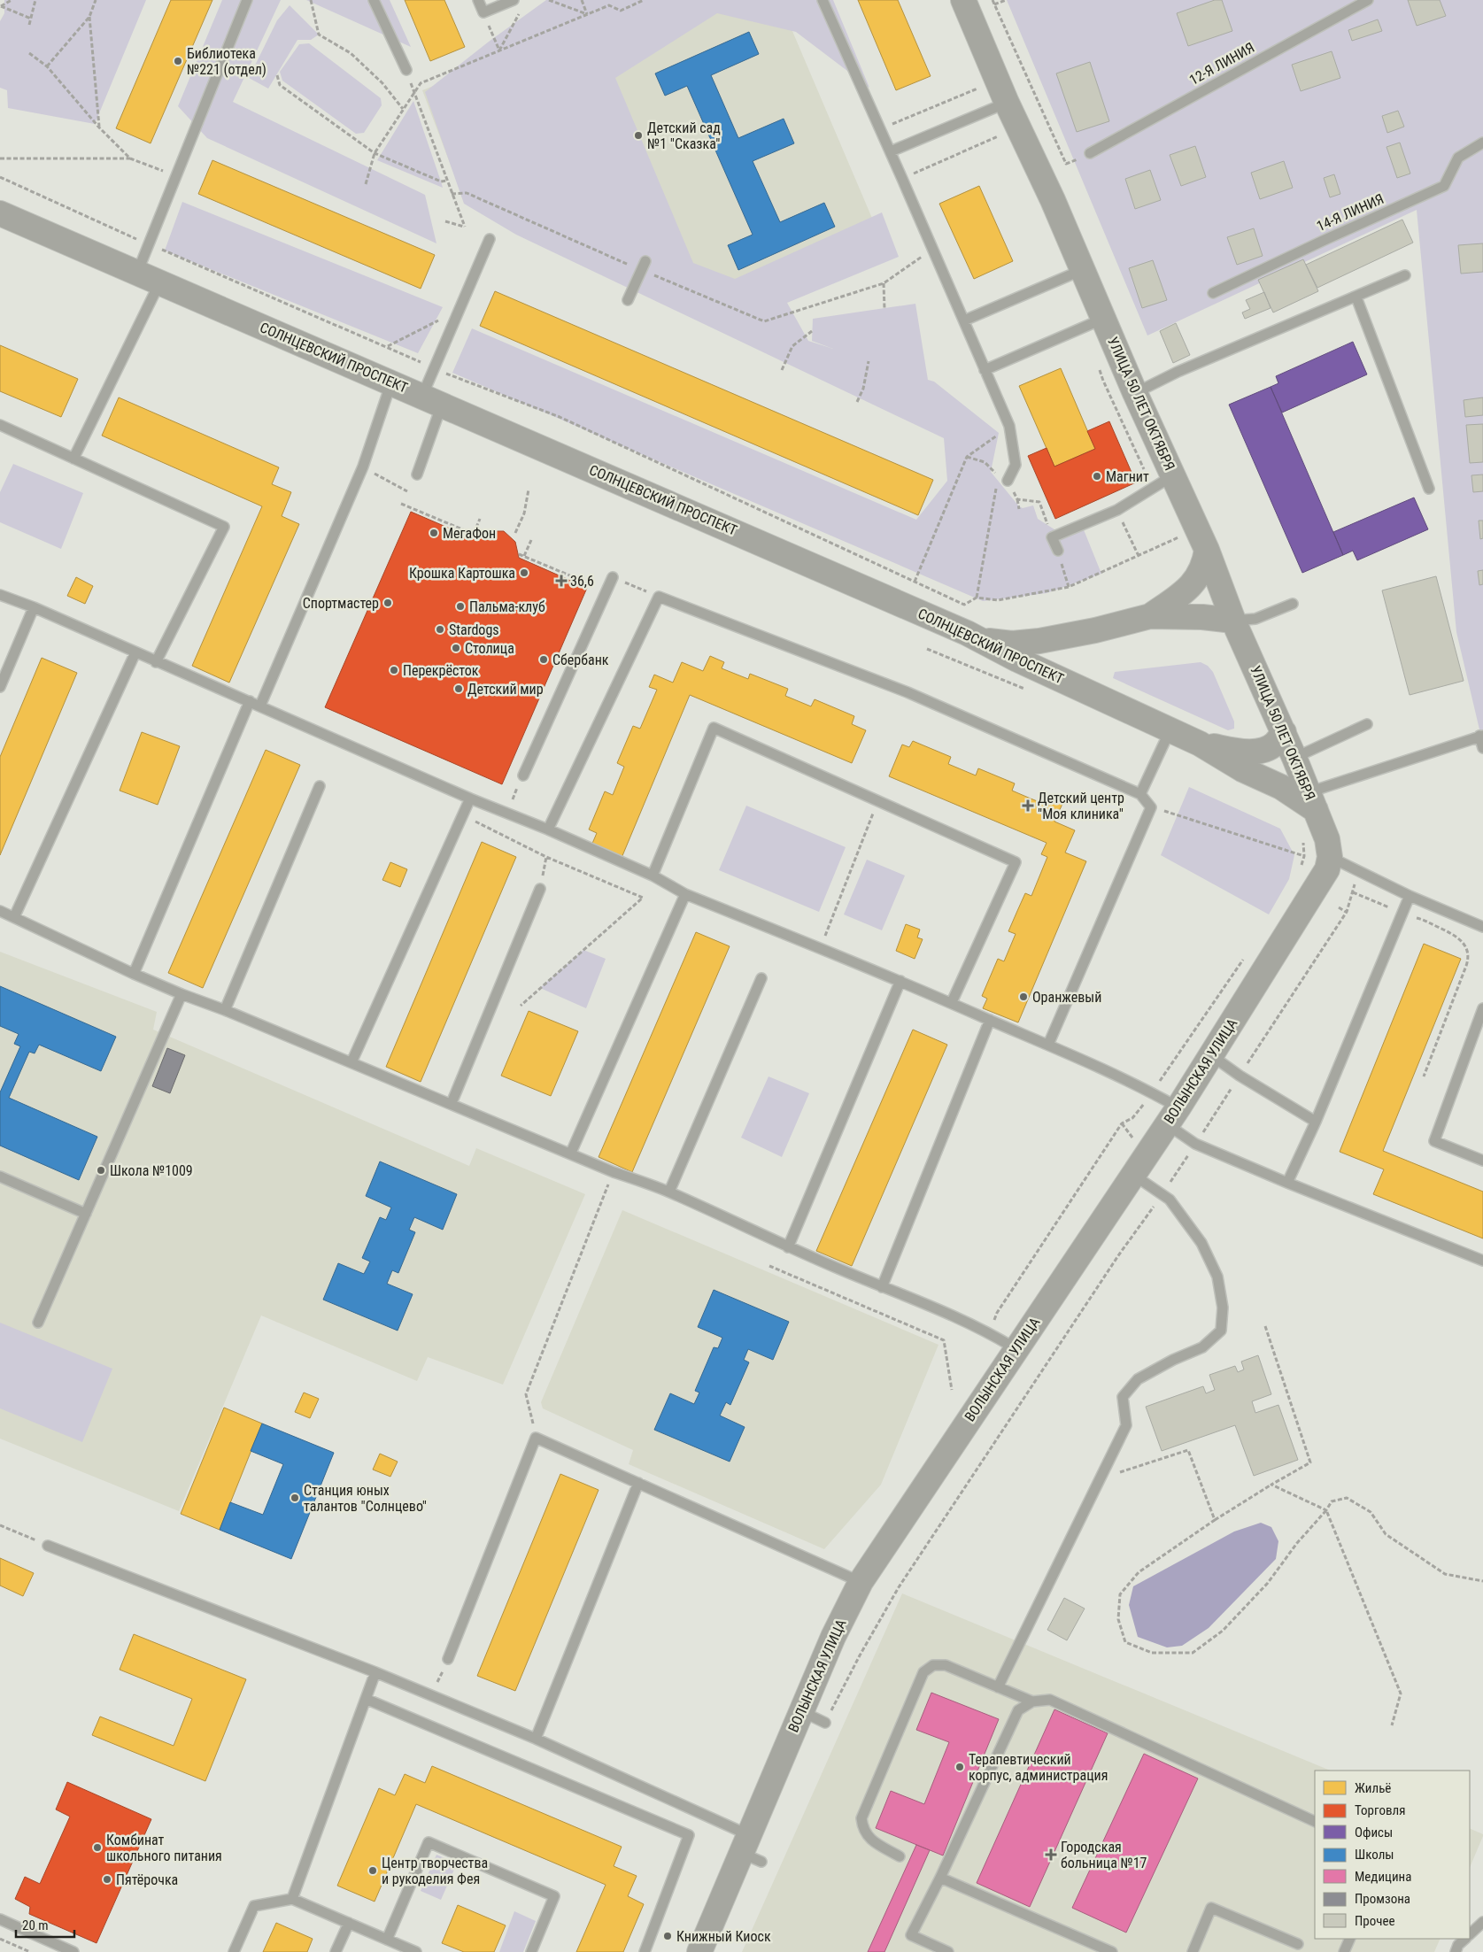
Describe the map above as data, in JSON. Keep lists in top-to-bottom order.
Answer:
{
  "streets": {
    "street": ["СОЛНЦЕВСКИЙ ПРОСПЕКТ", "УЛИЦА 50 ЛЕТ ОКТЯБРЯ", "ВОЛЫНСКАЯ УЛИЦА"],
    "lane": ["12-Я ЛИНИЯ", "14-Я ЛИНИЯ"]
  },
  "crossings": [
    ["СОЛНЦЕВСКИЙ ПРОСПЕКТ", "УЛИЦА 50 ЛЕТ ОКТЯБРЯ"]
  ],
  "places": {
    "other": [
      "Библиотека №221 (отдел)",
      "Детский сад №1 \"Сказка\"",
      "Магнит",
      "МегаФон",
      "Крошка Картошка",
      "Спортмастер",
      "Пальма-клуб",
      "Stardogs",
      "Столица",
      "Сбербанк",
      "Перекрёсток",
      "Детский мир",
      "Оранжевый",
      "Школа №1009",
      "Станция юных талантов \"Солнцево\"",
      "Терапевтический корпус, администрация",
      "Комбинат школьного питания",
      "Центр творчества и рукоделия Фея",
      "Пятёрочка",
      "Книжный Киоск"
    ],
    "health": ["36,6", "Детский центр \"Моя клиника\"", "Городская больница №17"]
  },
  "legend": [
    "Жильё",
    "Торговля",
    "Офисы",
    "Школы",
    "Медицина",
    "Промзона",
    "Прочее"
  ],
  "scale_bar": "20 m"
}
